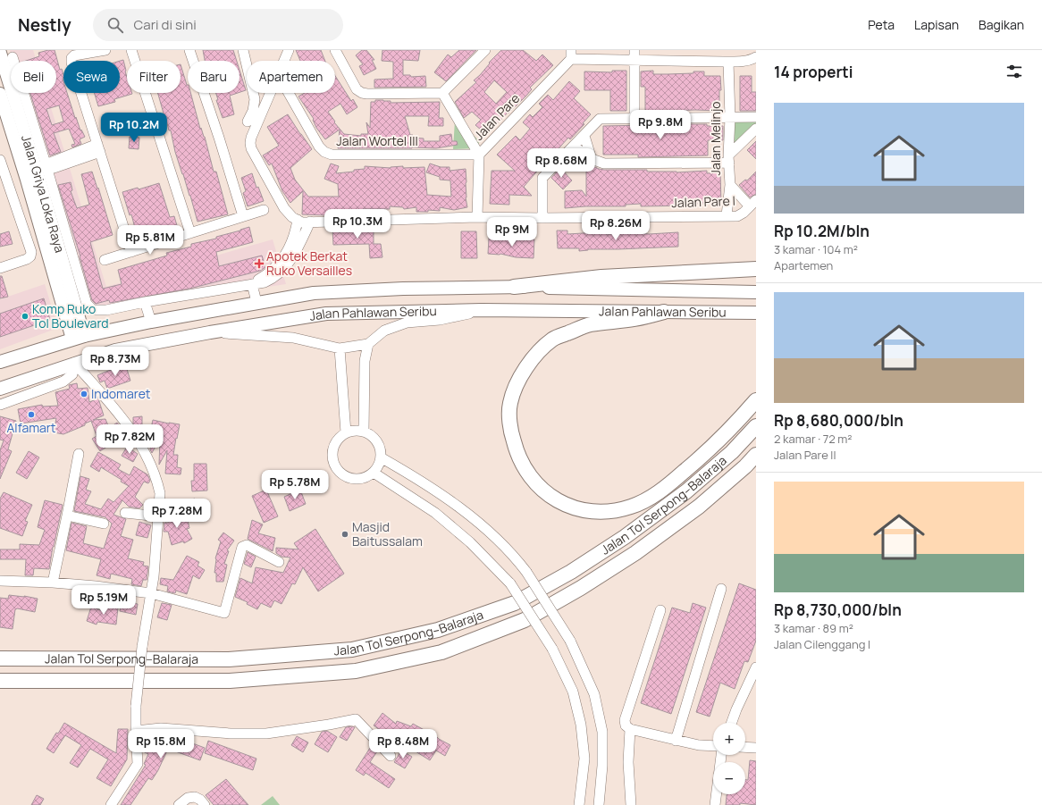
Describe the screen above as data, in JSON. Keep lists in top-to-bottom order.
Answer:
{
  "streets": {
    "highway": ["Jalan Tol Serpong–Balaraja"],
    "main road": ["Jalan Griya Loka Raya", "Jalan Pahlawan Seribu"],
    "street": [
      "Jalan Pare",
      "Jalan Melinjo",
      "Jalan Wortel III",
      "Jalan Pare I"
    ]
  },
  "crossings": [
    ["Jalan Pare", "Jalan Wortel III"],
    ["Jalan Pare", "Jalan Pare I"],
    ["Jalan Melinjo", "Jalan Pare I"],
    ["Jalan Griya Loka Raya", "Jalan Pahlawan Seribu"]
  ],
  "places": {
    "health": ["Apotek Berkat Ruko Versailles"],
    "other": [
      "Komp Ruko Tol Boulevard",
      "Indomaret",
      "Alfamart",
      "Masjid Baitussalam"
    ]
  },
  "page": {
    "header": "Nestly",
    "search": "Cari di sini",
    "nav": ["Peta", "Lapisan", "Bagikan"],
    "heading": "14 properti",
    "chip": [
      "Beli",
      "Sewa",
      "Filter",
      "Baru",
      "Apartemen"
    ],
    "list": [
      {
        "name": "Rp 10.2M/bln",
        "note": "3 kamar · 104 m² · Apartemen"
      },
      {
        "name": "Rp 8,680,000/bln",
        "note": "2 kamar · 72 m² · Jalan Pare II"
      },
      {
        "name": "Rp 8,730,000/bln",
        "note": "3 kamar · 89 m² · Jalan Cilenggang I"
      }
    ],
    "price": [
      "Rp 9.8M",
      "Rp 10.2M",
      "Rp 8.68M",
      "Rp 10.3M",
      "Rp 8.26M",
      "Rp 9M",
      "Rp 5.81M",
      "Rp 8.73M",
      "Rp 7.82M",
      "Rp 5.78M",
      "Rp 7.28M",
      "Rp 5.19M",
      "Rp 15.8M",
      "Rp 8.48M"
    ],
    "map_buttons": ["+", "−"]
  }
}
